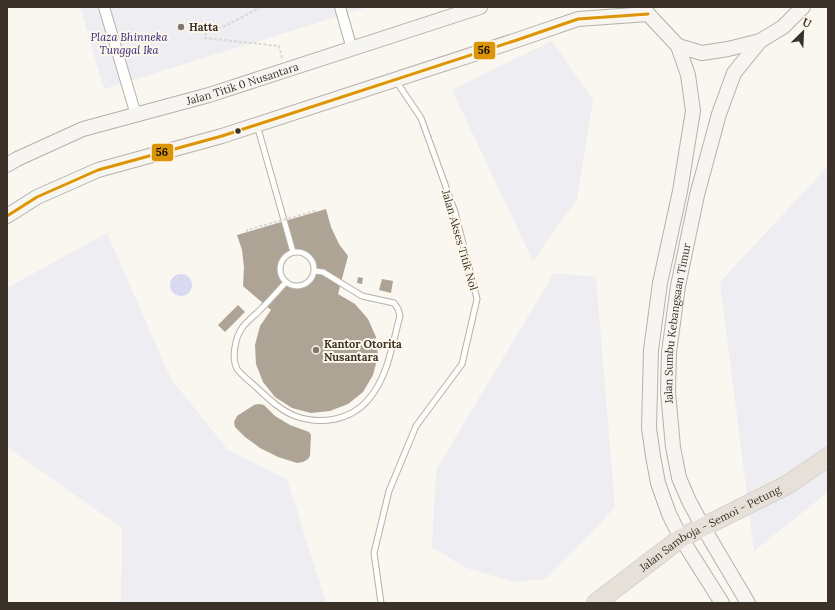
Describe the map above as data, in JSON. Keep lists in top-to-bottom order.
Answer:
{
  "streets": {
    "highway": ["Jalan Samboja - Semoi - Petung"],
    "street": ["Jalan Titik 0 Nusantara", "Jalan Sumbu Kebangsaan Timur"],
    "lane": ["Jalan Akses Titik Nol"]
  },
  "crossings": [
    ["Jalan Sumbu Kebangsaan Timur", "Jalan Samboja - Semoi - Petung"]
  ],
  "parks": ["Plaza Bhinneka Tunggal Ika"],
  "places": ["Hatta", "Kantor Otorita Nusantara"],
  "lines": ["transit line 56"],
  "north": "top right"
}
